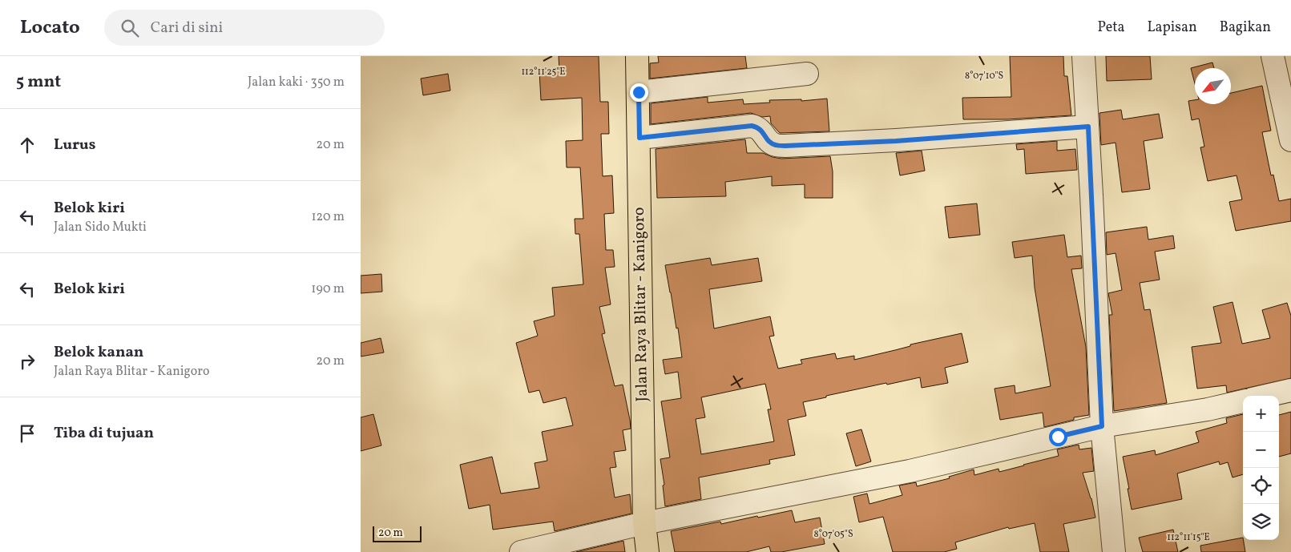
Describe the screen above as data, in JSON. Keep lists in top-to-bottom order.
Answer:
{
  "streets": {
    "main road": ["Jalan Raya Blitar - Kanigoro"]
  },
  "scale_bar": "20 m",
  "north": "bottom left",
  "page": {
    "header": "Locato",
    "search": "Cari di sini",
    "nav": ["Peta", "Lapisan", "Bagikan"],
    "heading": ["5 mnt", "Jalan kaki · 350 m"],
    "list": [
      ["Lurus", "20 m"],
      ["Belok kiri", "Jalan Sido Mukti", "120 m"],
      ["Belok kiri", "190 m"],
      ["Belok kanan", "Jalan Raya Blitar - Kanigoro", "20 m"],
      "Tiba di tujuan"
    ],
    "map_buttons": ["+", "−"],
    "scale": "20 m"
  },
  "coordinates": [
    "112°11'25\"E",
    "8°07'10\"S",
    "8°07'05\"S",
    "112°11'15\"E"
  ]
}
